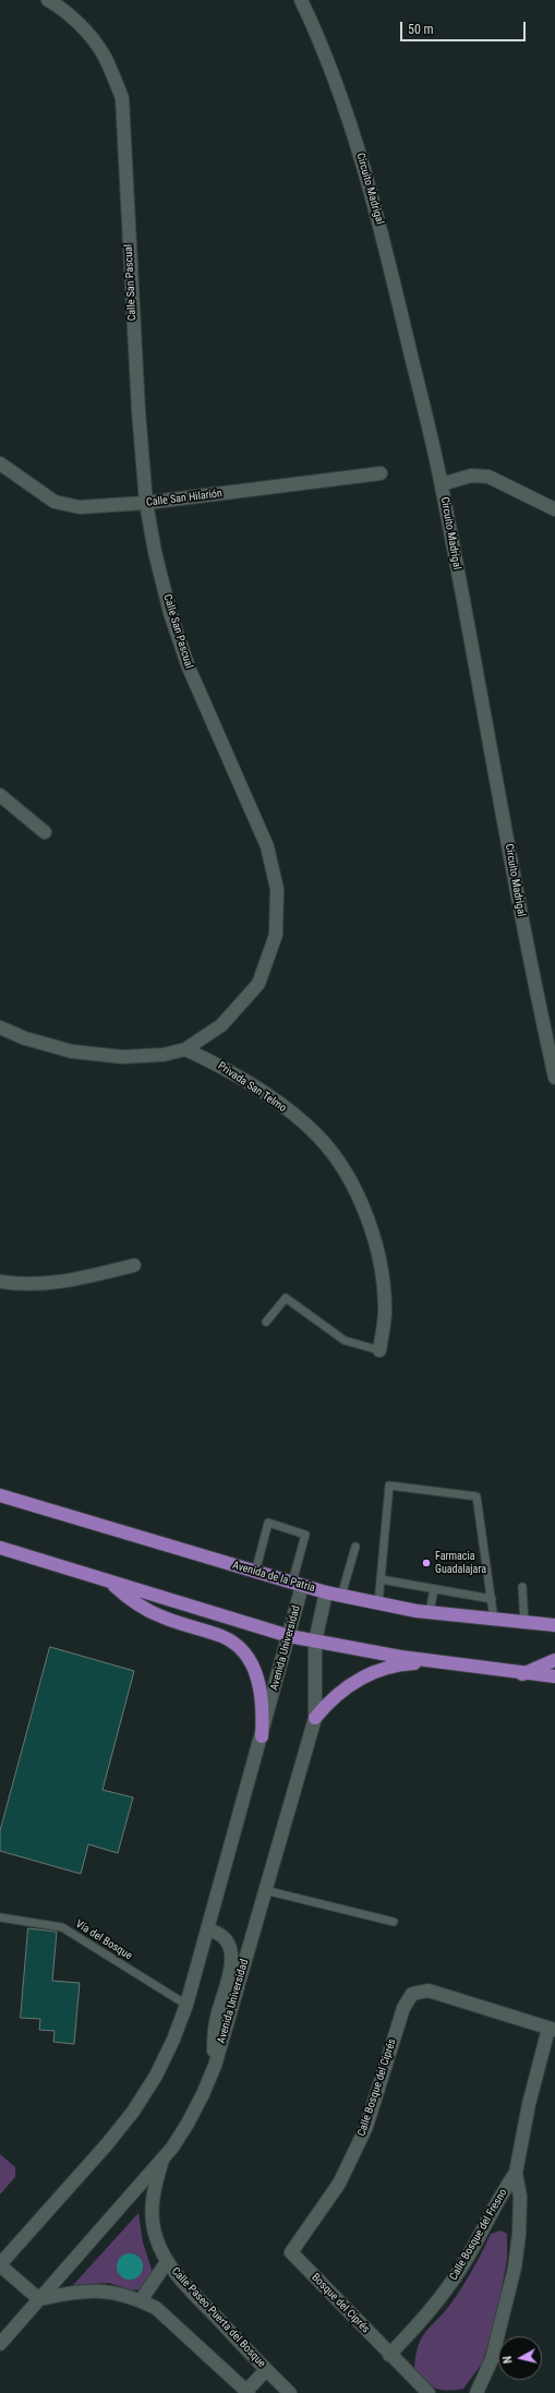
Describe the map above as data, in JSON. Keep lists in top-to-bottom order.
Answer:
{
  "streets": {
    "main road": ["Avenida de la Patria"],
    "street": [
      "Circuito Madrigal",
      "Calle San Pascual",
      "Calle San Hilarión",
      "Privada San Telmo",
      "Avenida Universidad",
      "Calle Bosque del Ciprés",
      "Calle Bosque del Fresno",
      "Bosque del Ciprés",
      "Calle Paseo Puerta del Bosque"
    ],
    "lane": ["Vía del Bosque"]
  },
  "crossings": [
    ["Calle San Pascual", "Calle San Hilarión"],
    ["Calle San Pascual", "Privada San Telmo"],
    ["Avenida de la Patria", "Avenida Universidad"],
    ["Avenida Universidad", "Vía del Bosque"],
    ["Avenida Universidad", "Calle Paseo Puerta del Bosque"],
    ["Calle Bosque del Ciprés", "Calle Bosque del Fresno"],
    ["Calle Bosque del Ciprés", "Bosque del Ciprés"],
    ["Calle Bosque del Fresno", "Bosque del Ciprés"]
  ],
  "places": ["Farmacia Guadalajara"],
  "scale_bar": "50 m",
  "north": "left"
}
